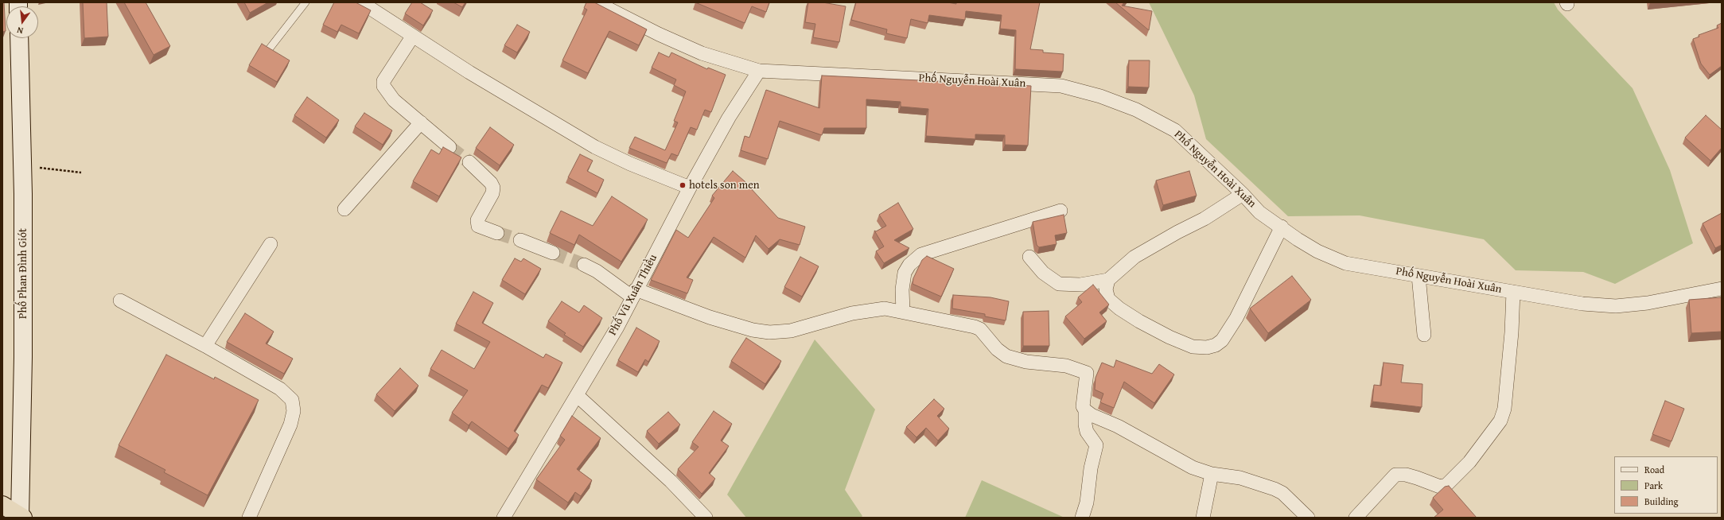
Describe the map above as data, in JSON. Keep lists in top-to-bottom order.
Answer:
{
  "streets": {
    "street": ["Phố Nguyễn Hoài Xuân", "Phố Phan Đình Giót", "Phố Vũ Xuân Thiều"]
  },
  "crossings": [
    ["Phố Nguyễn Hoài Xuân", "Phố Vũ Xuân Thiều"]
  ],
  "places": ["hotels son men"],
  "legend": ["Road", "Park", "Building"],
  "north": "bottom"
}
